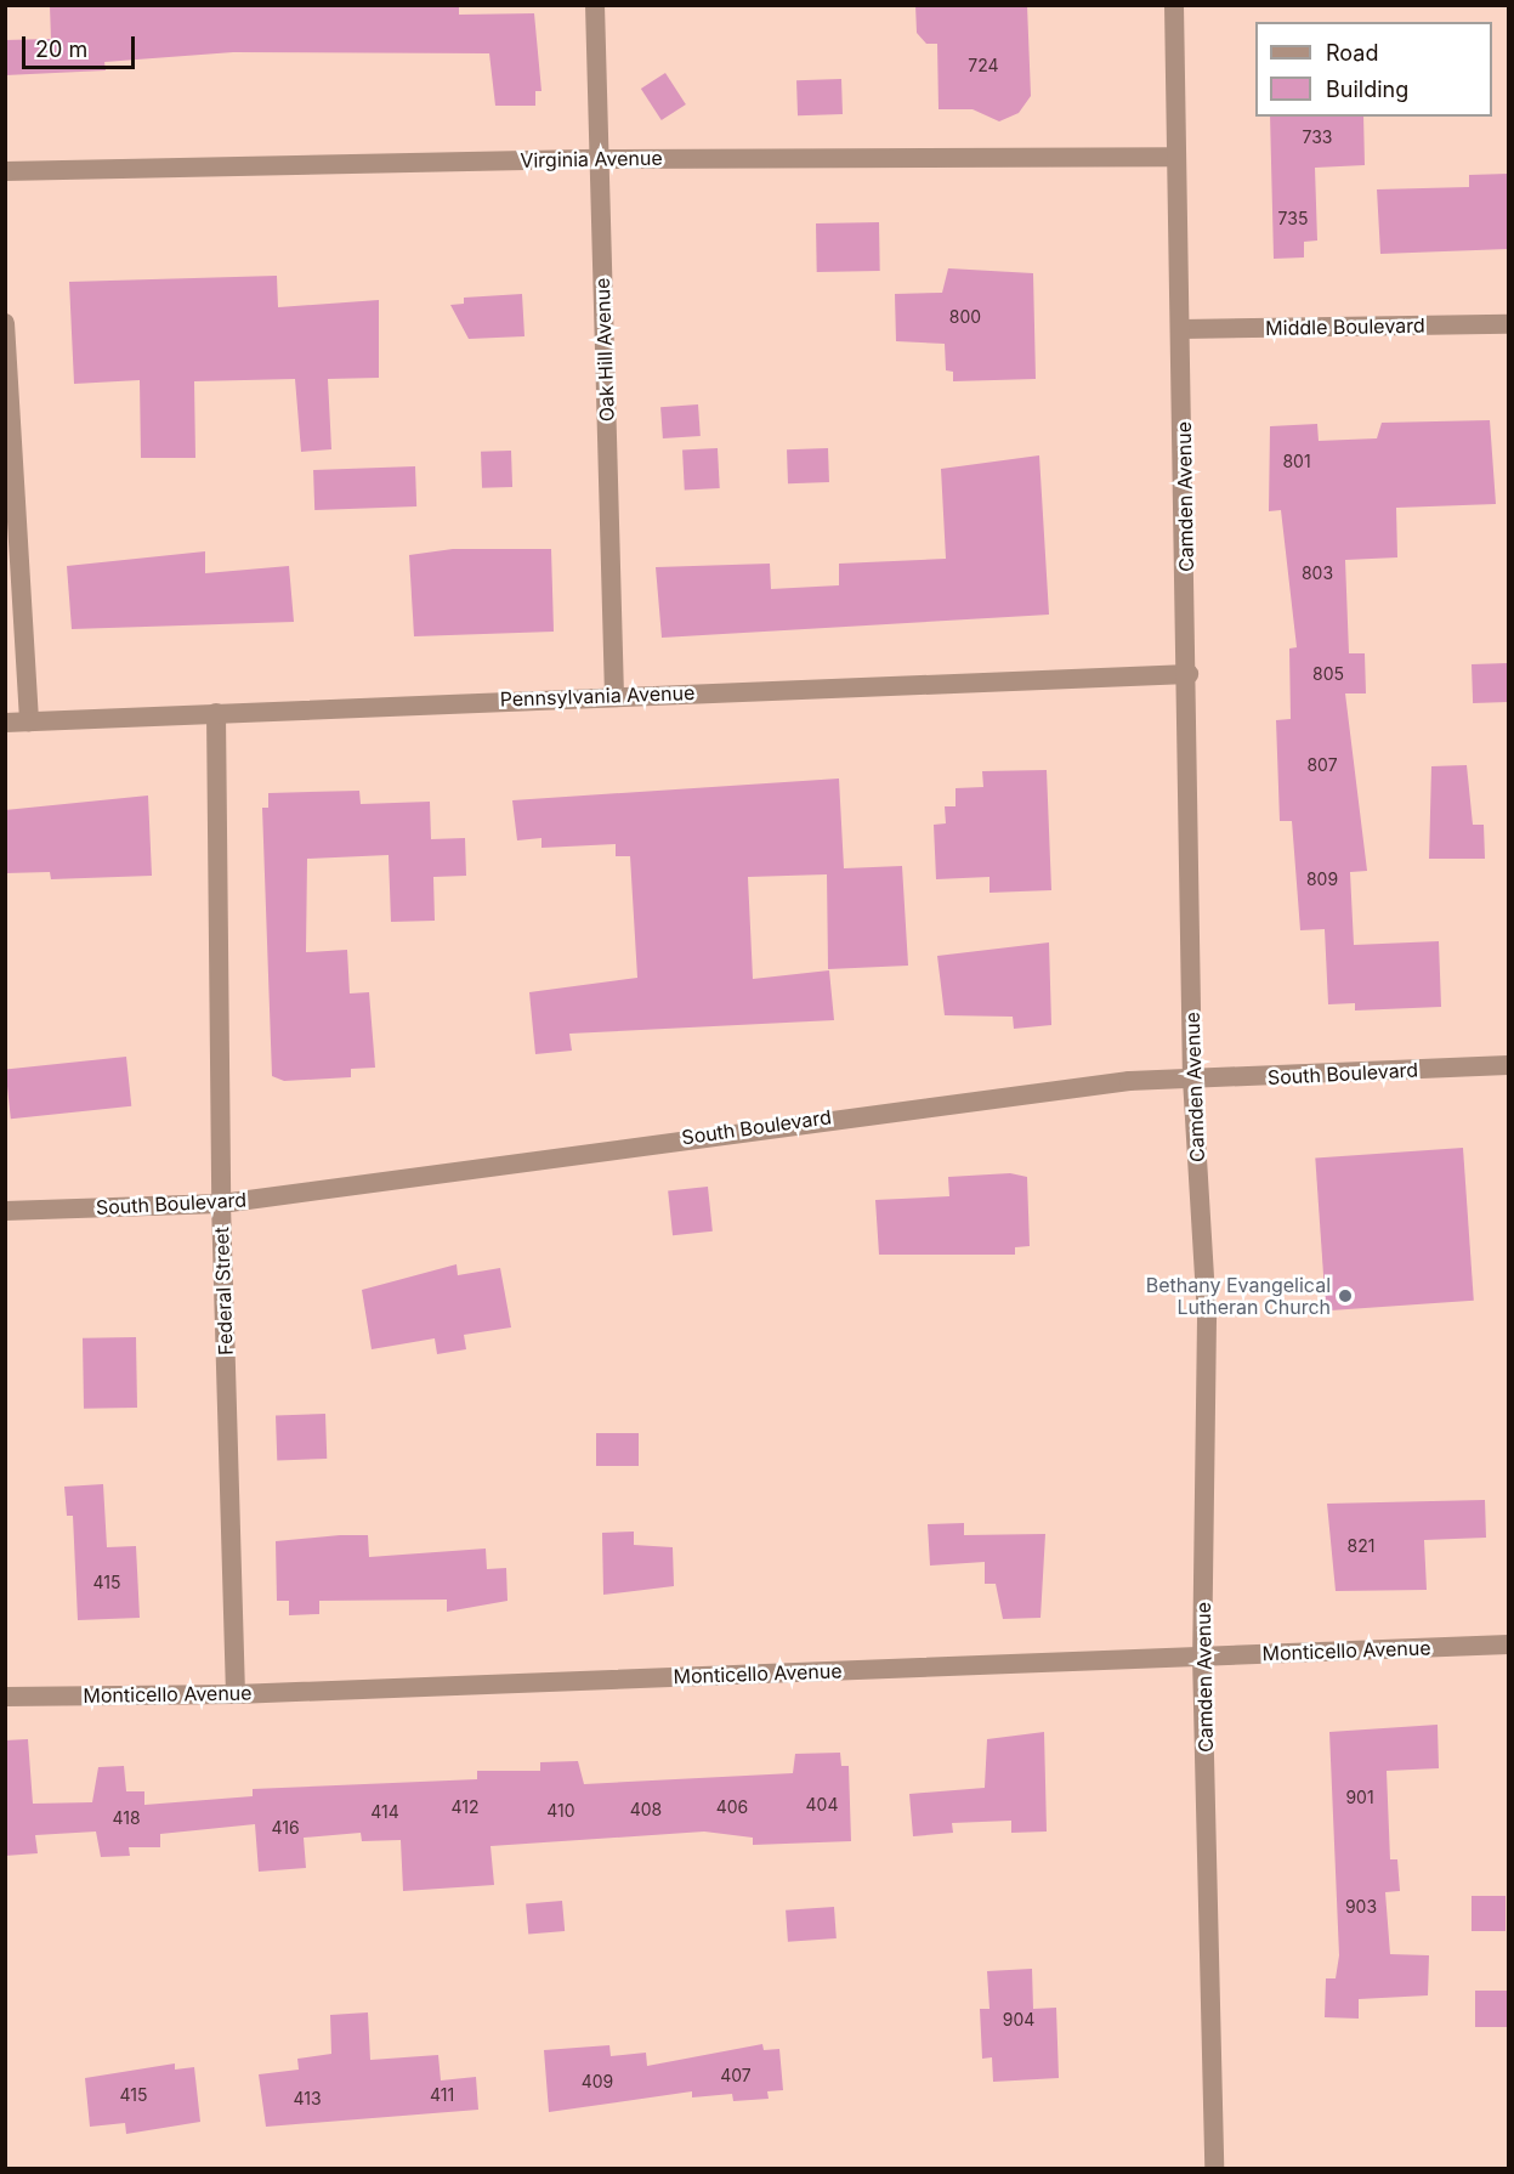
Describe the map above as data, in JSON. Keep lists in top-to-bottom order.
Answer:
{
  "streets": {
    "street": [
      "Virginia Avenue",
      "Middle Boulevard",
      "Oak Hill Avenue",
      "Camden Avenue",
      "Pennsylvania Avenue",
      "South Boulevard",
      "Federal Street",
      "Monticello Avenue"
    ]
  },
  "crossings": [
    ["Virginia Avenue", "Oak Hill Avenue"],
    ["Virginia Avenue", "Camden Avenue"],
    ["Middle Boulevard", "Camden Avenue"],
    ["Oak Hill Avenue", "Pennsylvania Avenue"],
    ["Camden Avenue", "Pennsylvania Avenue"],
    ["Camden Avenue", "South Boulevard"],
    ["Camden Avenue", "Monticello Avenue"],
    ["Pennsylvania Avenue", "Federal Street"],
    ["South Boulevard", "Federal Street"],
    ["Federal Street", "Monticello Avenue"]
  ],
  "places": ["Bethany Evangelical Lutheran Church"],
  "house_numbers": [
    "724",
    "733",
    "735",
    "800",
    "801",
    "803",
    "805",
    "807",
    "809",
    "821",
    "415",
    "901",
    "404",
    "412",
    "406",
    "408",
    "410",
    "414",
    "418",
    "416",
    "903",
    "904",
    "407",
    "409",
    "415",
    "411",
    "413"
  ],
  "legend": ["Road", "Building"],
  "scale_bar": "20 m"
}
